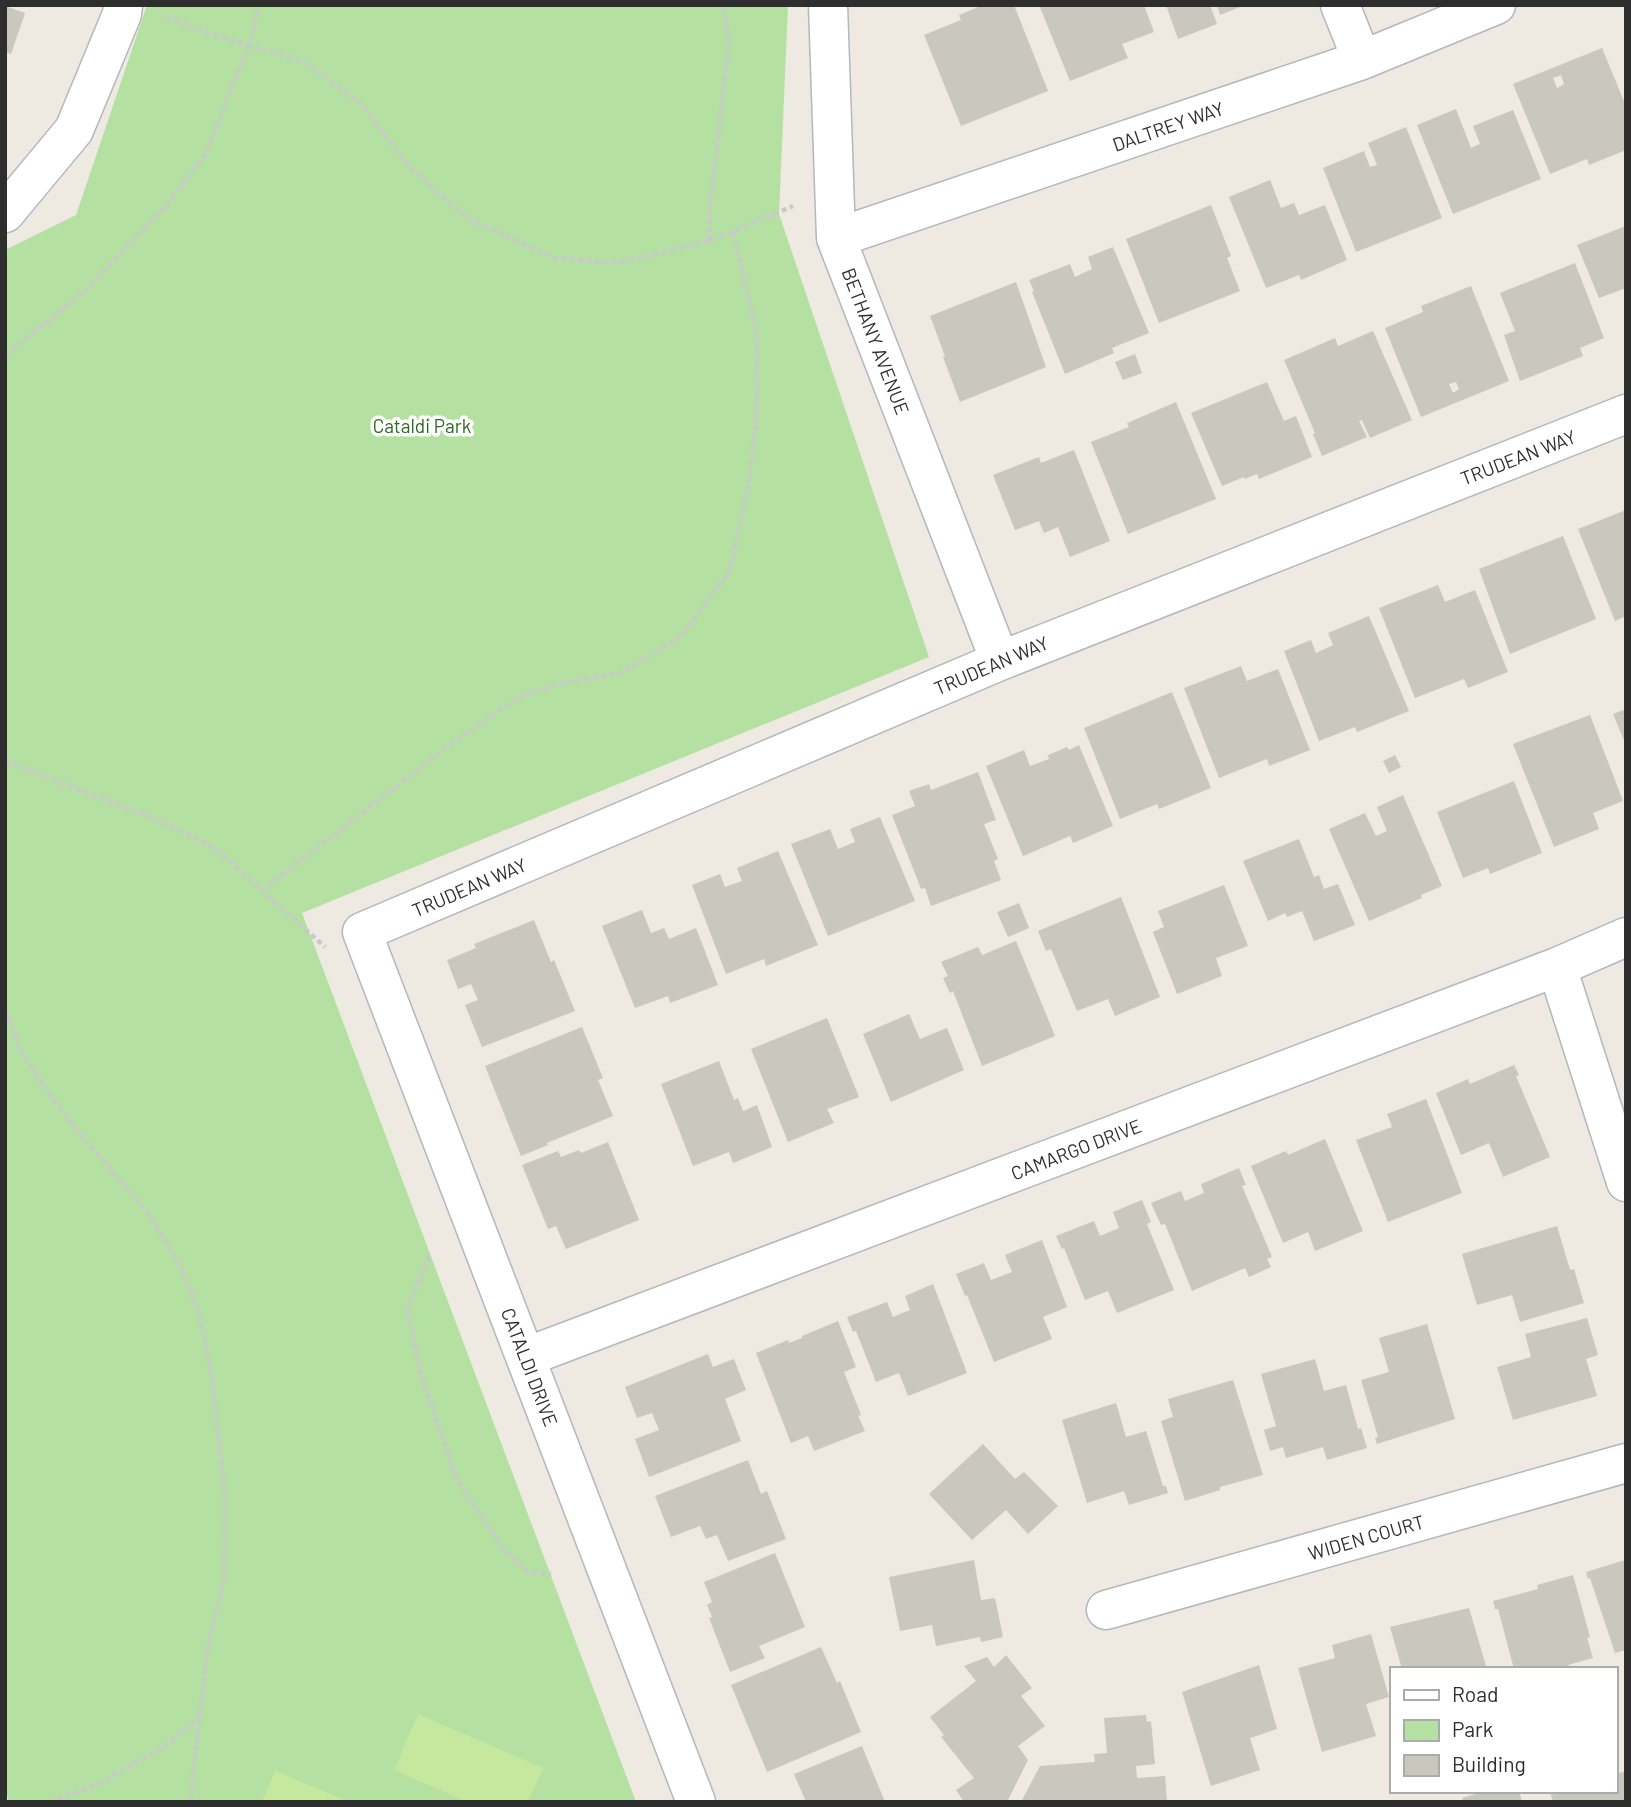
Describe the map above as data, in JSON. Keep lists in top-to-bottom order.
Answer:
{
  "streets": {
    "street": [
      "DALTREY WAY",
      "BETHANY AVENUE",
      "TRUDEAN WAY",
      "CAMARGO DRIVE",
      "CATALDI DRIVE",
      "WIDEN COURT"
    ]
  },
  "crossings": [
    ["DALTREY WAY", "BETHANY AVENUE"],
    ["BETHANY AVENUE", "TRUDEAN WAY"],
    ["TRUDEAN WAY", "CATALDI DRIVE"],
    ["CAMARGO DRIVE", "CATALDI DRIVE"]
  ],
  "parks": ["Cataldi Park"],
  "legend": ["Road", "Park", "Building"]
}
